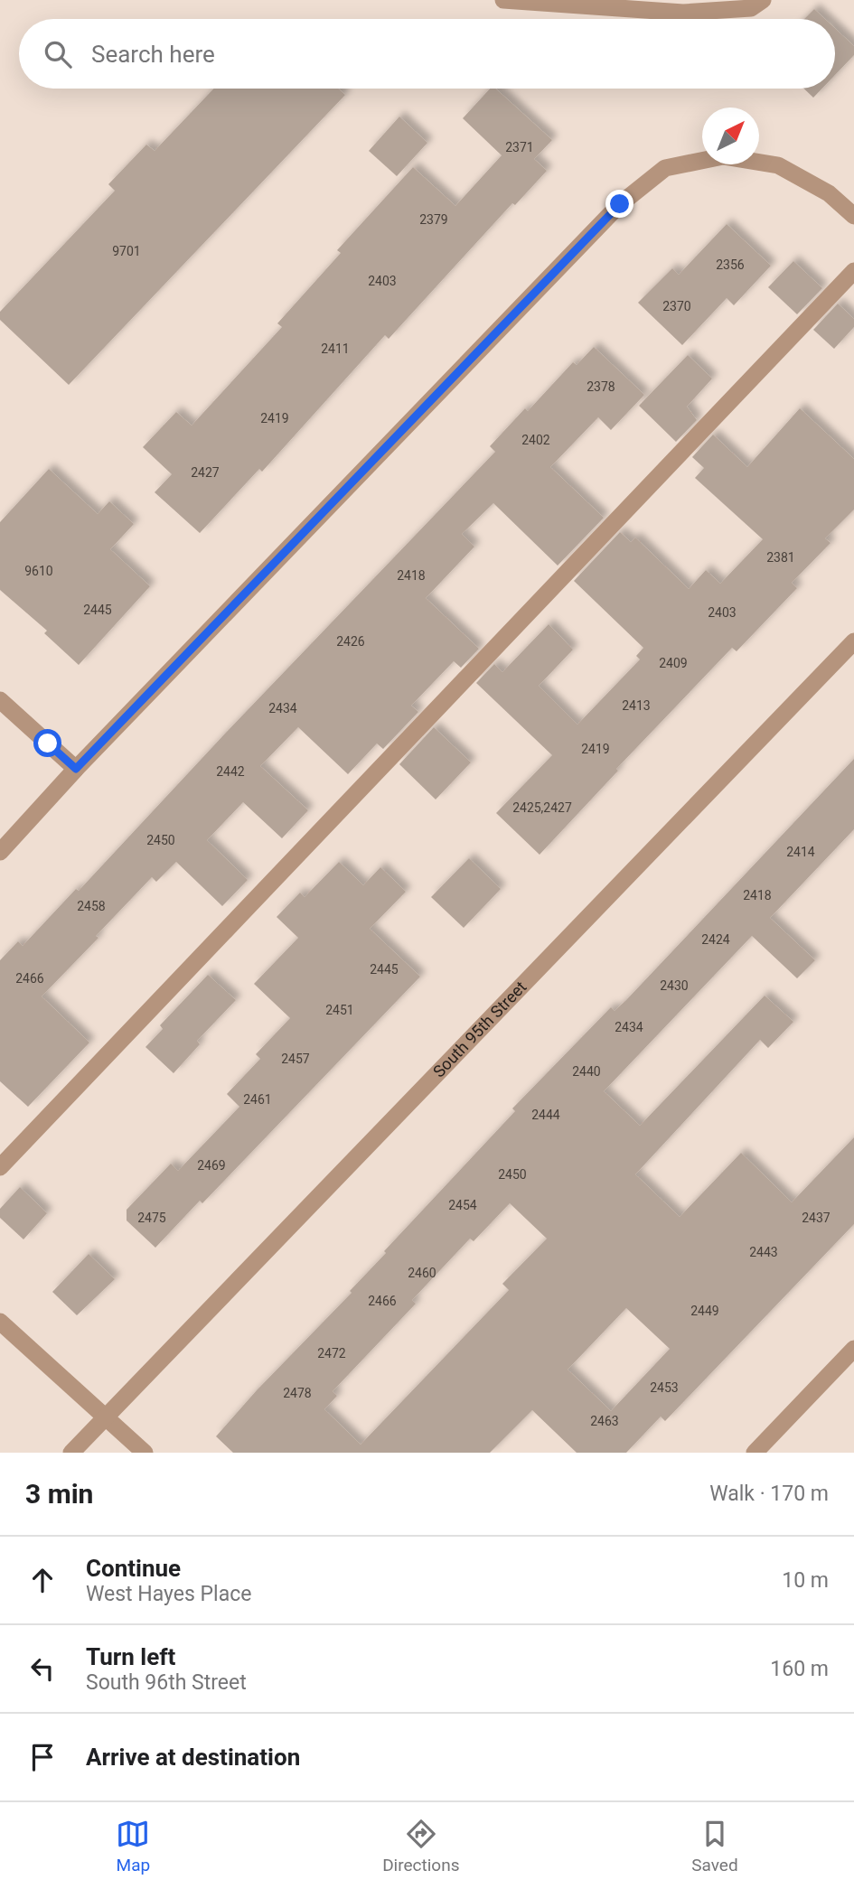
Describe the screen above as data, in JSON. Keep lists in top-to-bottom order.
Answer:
{
  "streets": {
    "street": ["South 95th Street"]
  },
  "house_numbers": [
    "2371",
    "2379",
    "9701",
    "2356",
    "2403",
    "2370",
    "2411",
    "2378",
    "2419",
    "2402",
    "2427",
    "2381",
    "9610",
    "2418",
    "2445",
    "2403",
    "2426",
    "2409",
    "2413",
    "2434",
    "2419",
    "2442",
    "2425,2427",
    "2450",
    "2414",
    "2418",
    "2458",
    "2424",
    "2445",
    "2466",
    "2430",
    "2451",
    "2434",
    "2457",
    "2440",
    "2461",
    "2444",
    "2469",
    "2450",
    "2454",
    "2475",
    "2437",
    "2443",
    "2460",
    "2466",
    "2449",
    "2472",
    "2453",
    "2478",
    "2463"
  ],
  "north": "top right",
  "page": {
    "search": "Search here",
    "heading": ["3 min", "Walk · 170 m"],
    "list": [
      ["Continue", "West Hayes Place", "10 m"],
      ["Turn left", "South 96th Street", "160 m"],
      "Arrive at destination"
    ],
    "nav": ["Map", "Directions", "Saved"]
  }
}
